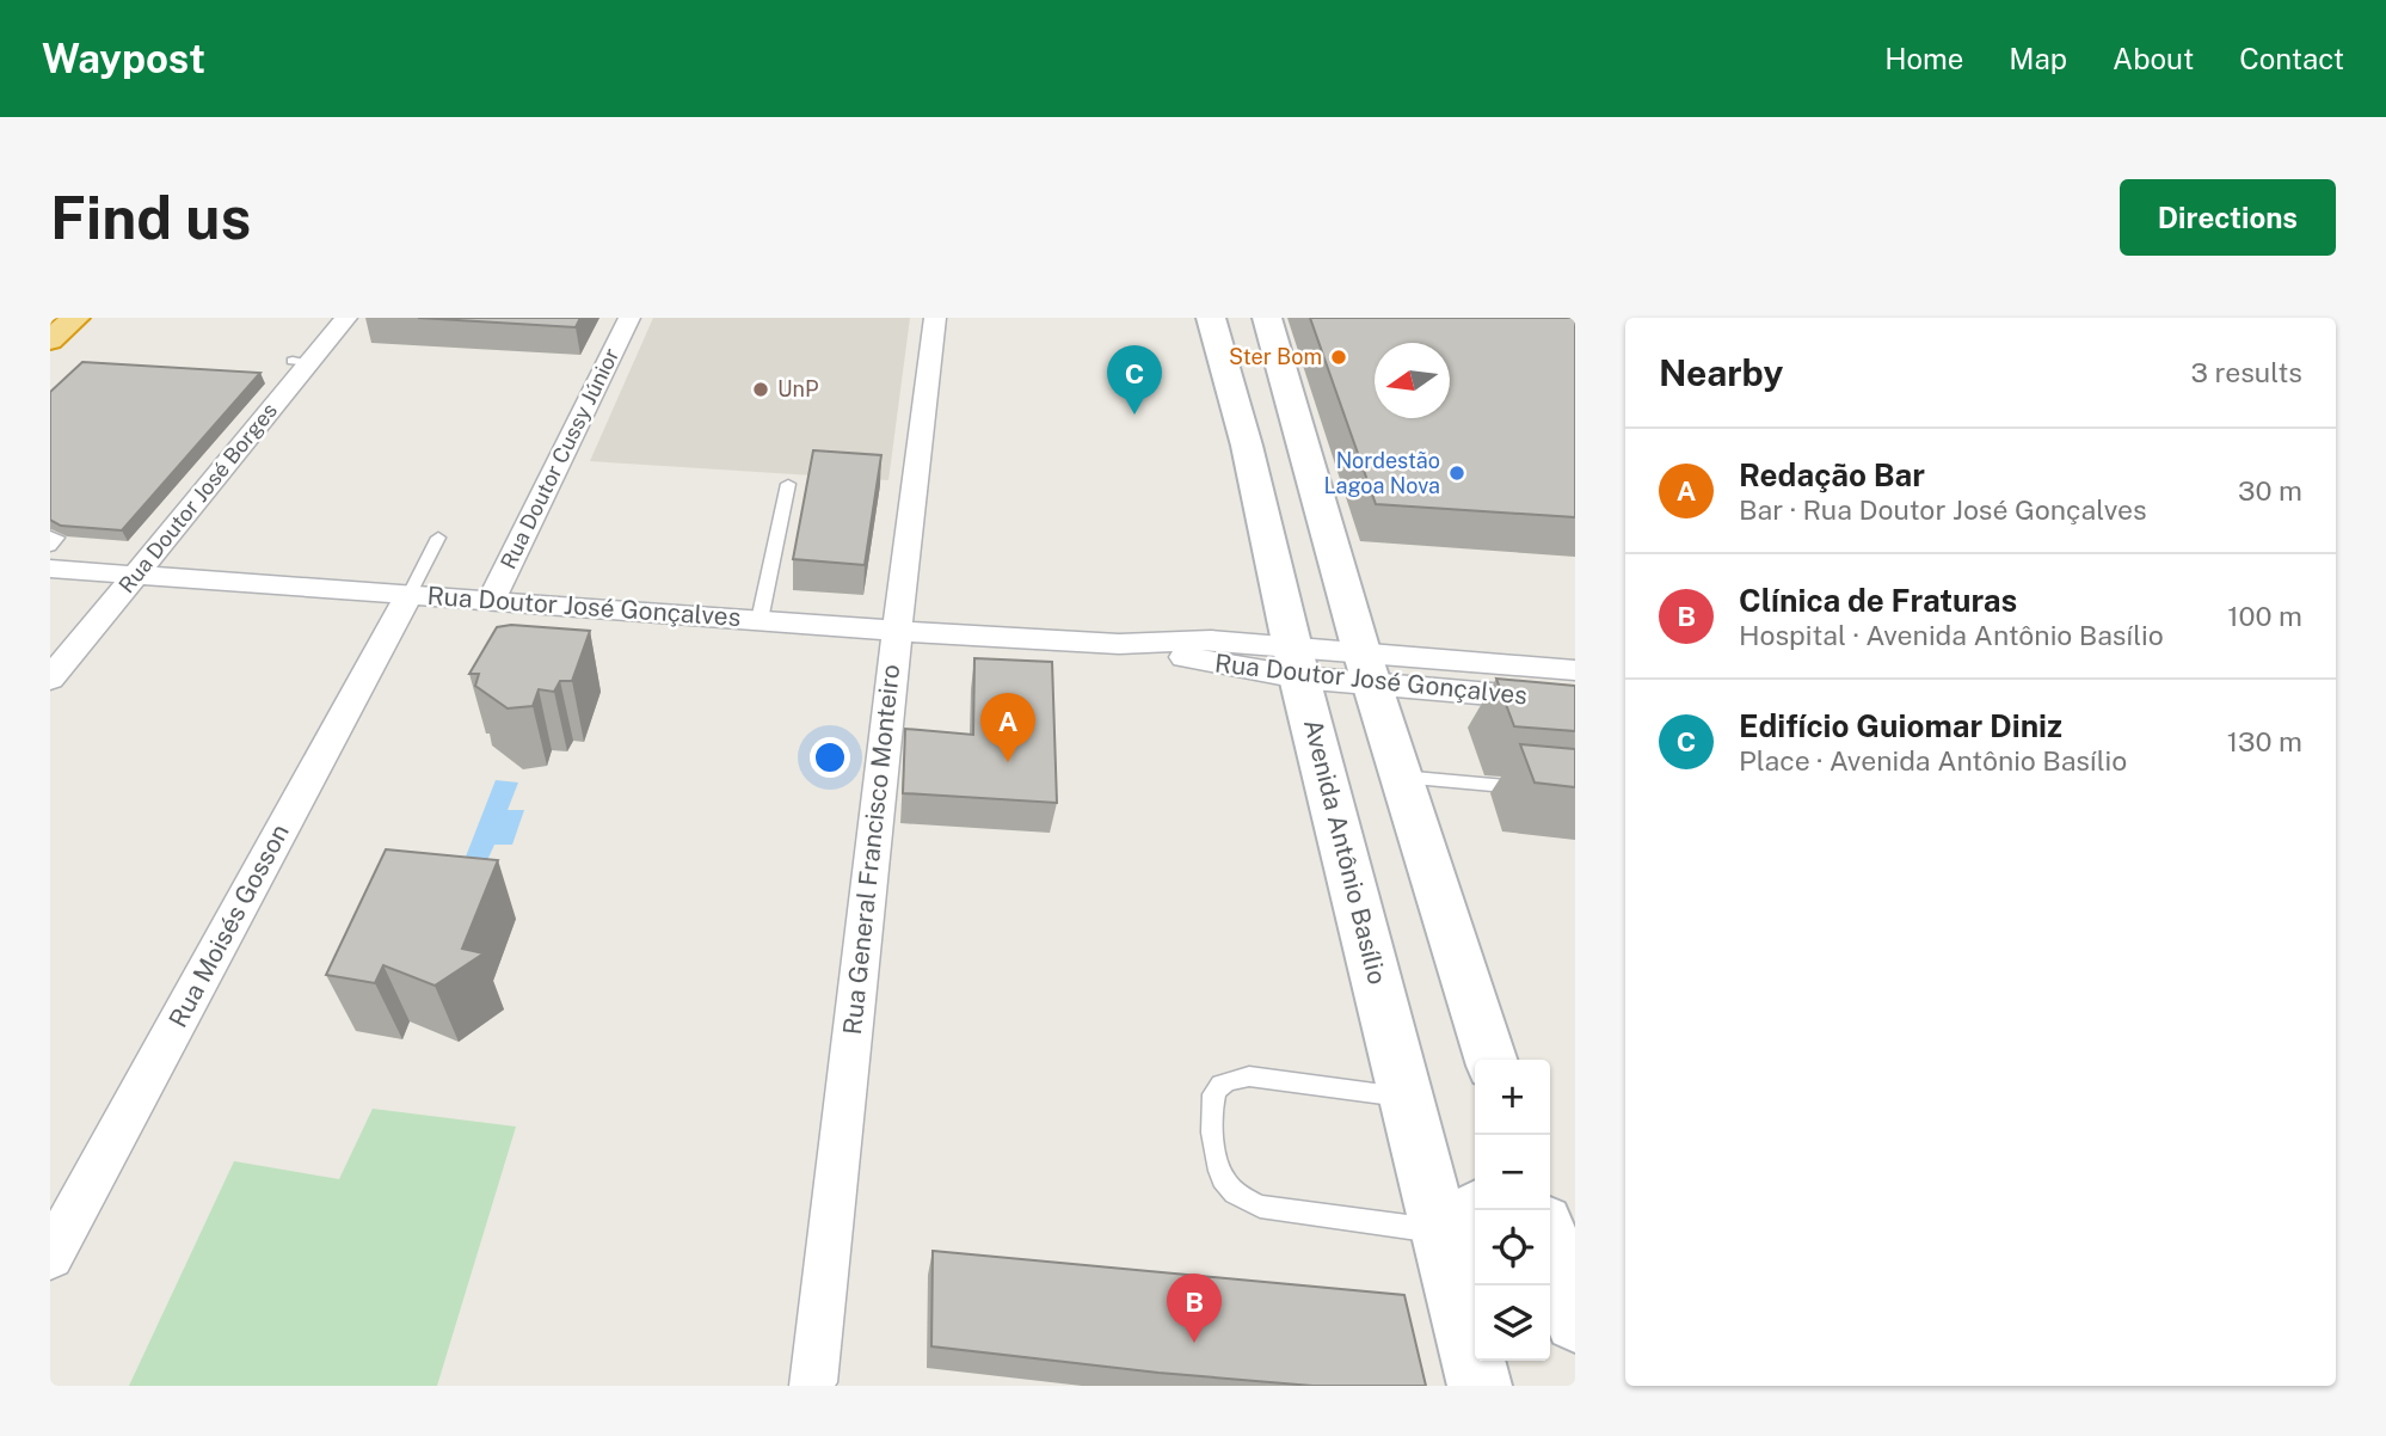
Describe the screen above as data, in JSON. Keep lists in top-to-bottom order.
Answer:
{
  "streets": {
    "main road": ["Avenida Antônio Basílio"],
    "street": [
      "Rua Doutor Cussy Júnior",
      "Rua Doutor José Borges",
      "Rua Doutor José Gonçalves",
      "Rua General Francisco Monteiro",
      "Rua Moisés Gosson"
    ]
  },
  "crossings": [
    ["Rua Doutor Cussy Júnior", "Rua Doutor José Gonçalves"],
    ["Rua Doutor José Borges", "Rua Doutor José Gonçalves"],
    ["Rua Doutor José Gonçalves", "Rua General Francisco Monteiro"],
    ["Rua Doutor José Gonçalves", "Avenida Antônio Basílio"],
    ["Rua Doutor José Gonçalves", "Rua Moisés Gosson"]
  ],
  "places": ["Ster Bom", "UnP", "Nordestão Lagoa Nova"],
  "north": "left",
  "page": {
    "header": "Waypost",
    "nav": [
      "Home",
      "Map",
      "About",
      "Contact"
    ],
    "buttons": "Directions",
    "title": "Find us",
    "heading": ["Nearby", "3 results"],
    "pins": ["C", "A", "B"],
    "list": [
      {
        "mark": "A",
        "name": "Redação Bar",
        "note": "Bar · Rua Doutor José Gonçalves",
        "value": "30 m"
      },
      {
        "mark": "B",
        "name": "Clínica de Fraturas",
        "note": "Hospital · Avenida Antônio Basílio",
        "value": "100 m"
      },
      {
        "mark": "C",
        "name": "Edifício Guiomar Diniz",
        "note": "Place · Avenida Antônio Basílio",
        "value": "130 m"
      }
    ],
    "map_buttons": ["+", "−"]
  }
}
